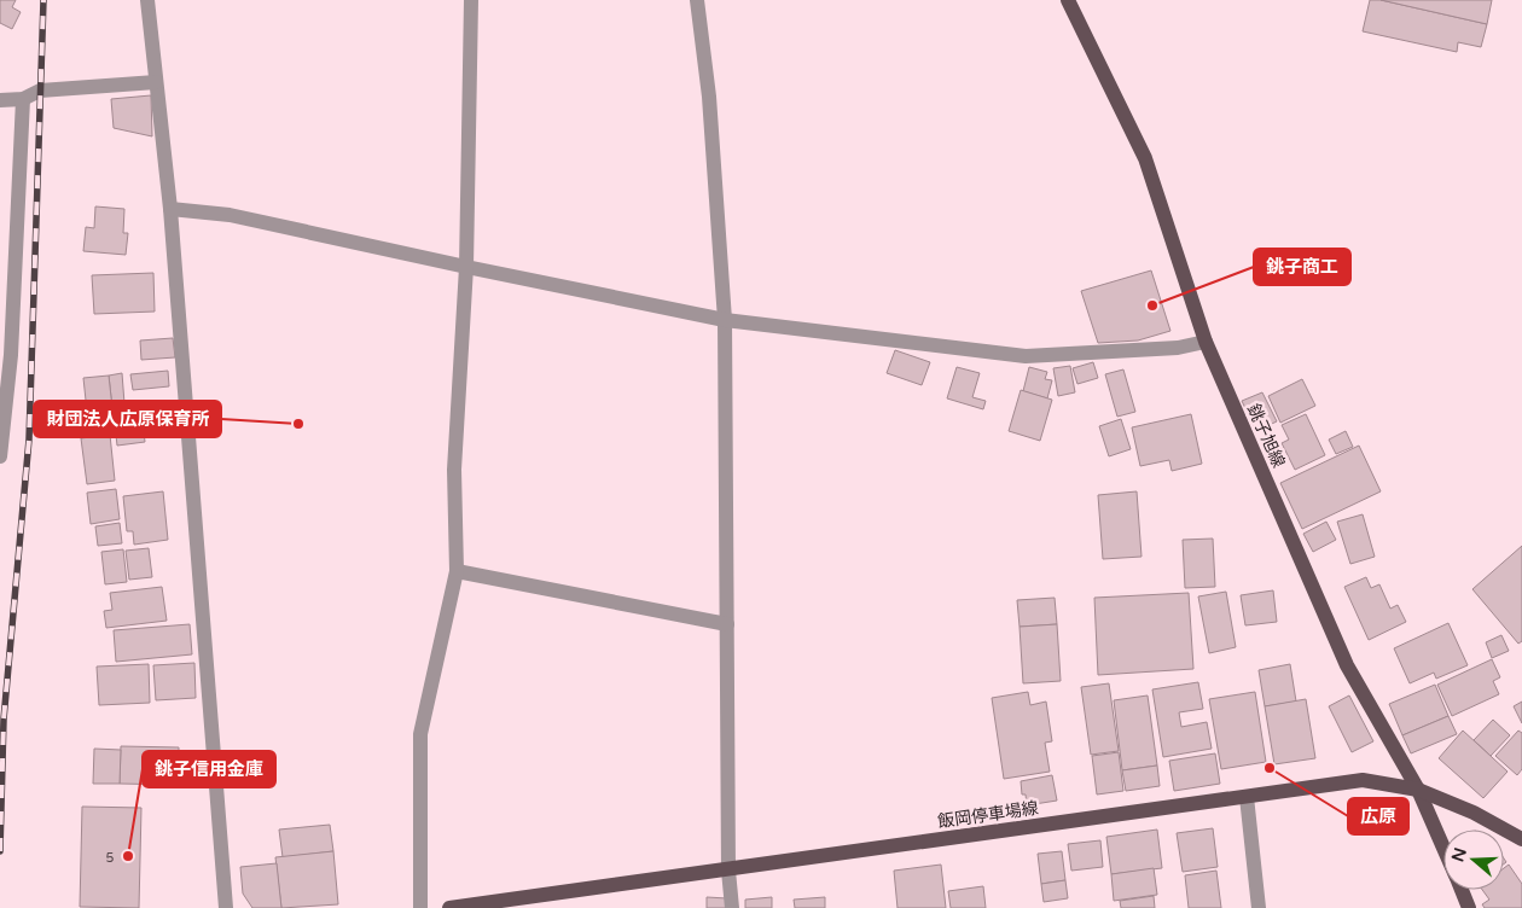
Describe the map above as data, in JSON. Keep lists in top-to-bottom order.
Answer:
{
  "streets": {
    "main road": ["銚子旭線", "飯岡停車場線"]
  },
  "crossings": [
    ["銚子旭線", "飯岡停車場線"]
  ],
  "places": [
    "銚子商工",
    "財団法人広原保育所",
    "広原",
    "銚子信用金庫"
  ],
  "house_numbers": ["5"],
  "north": "left"
}
